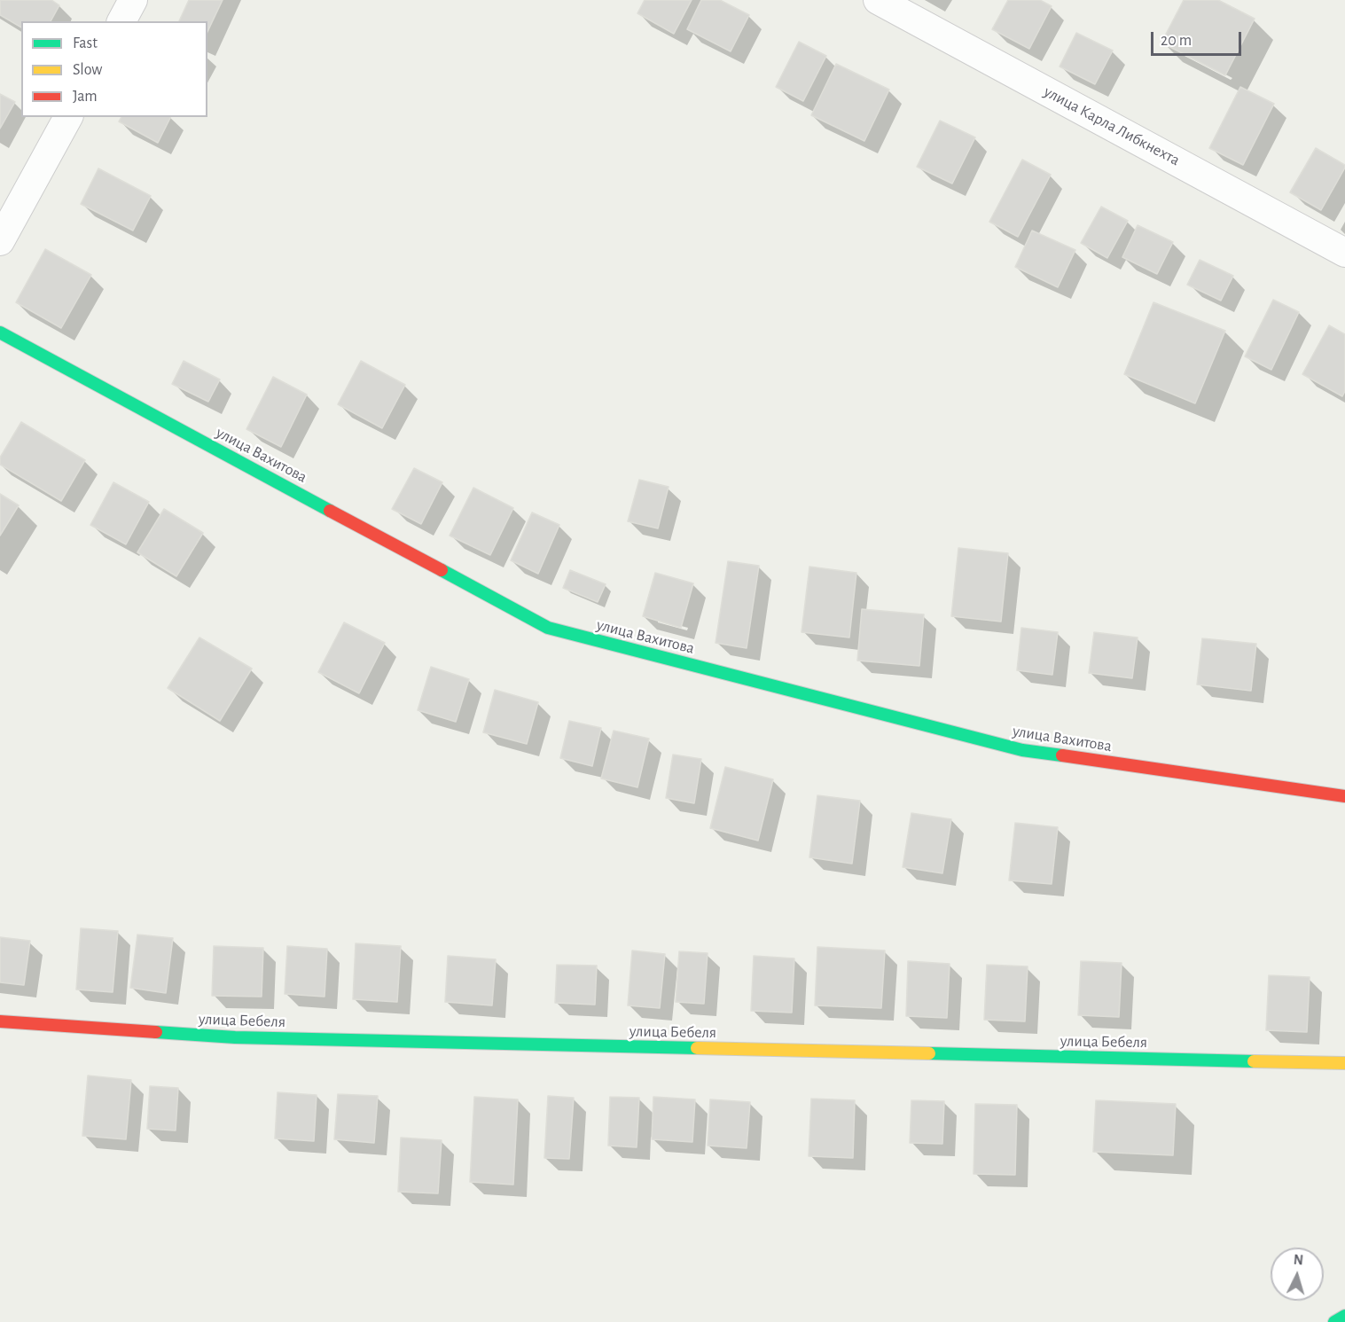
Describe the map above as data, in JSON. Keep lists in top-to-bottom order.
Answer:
{
  "streets": {
    "main road": ["улица Вахитова", "улица Бебеля"],
    "street": ["улица Карла Либкнехта"]
  },
  "legend": ["Fast", "Slow", "Jam"],
  "scale_bar": "20 m",
  "north": "top"
}
